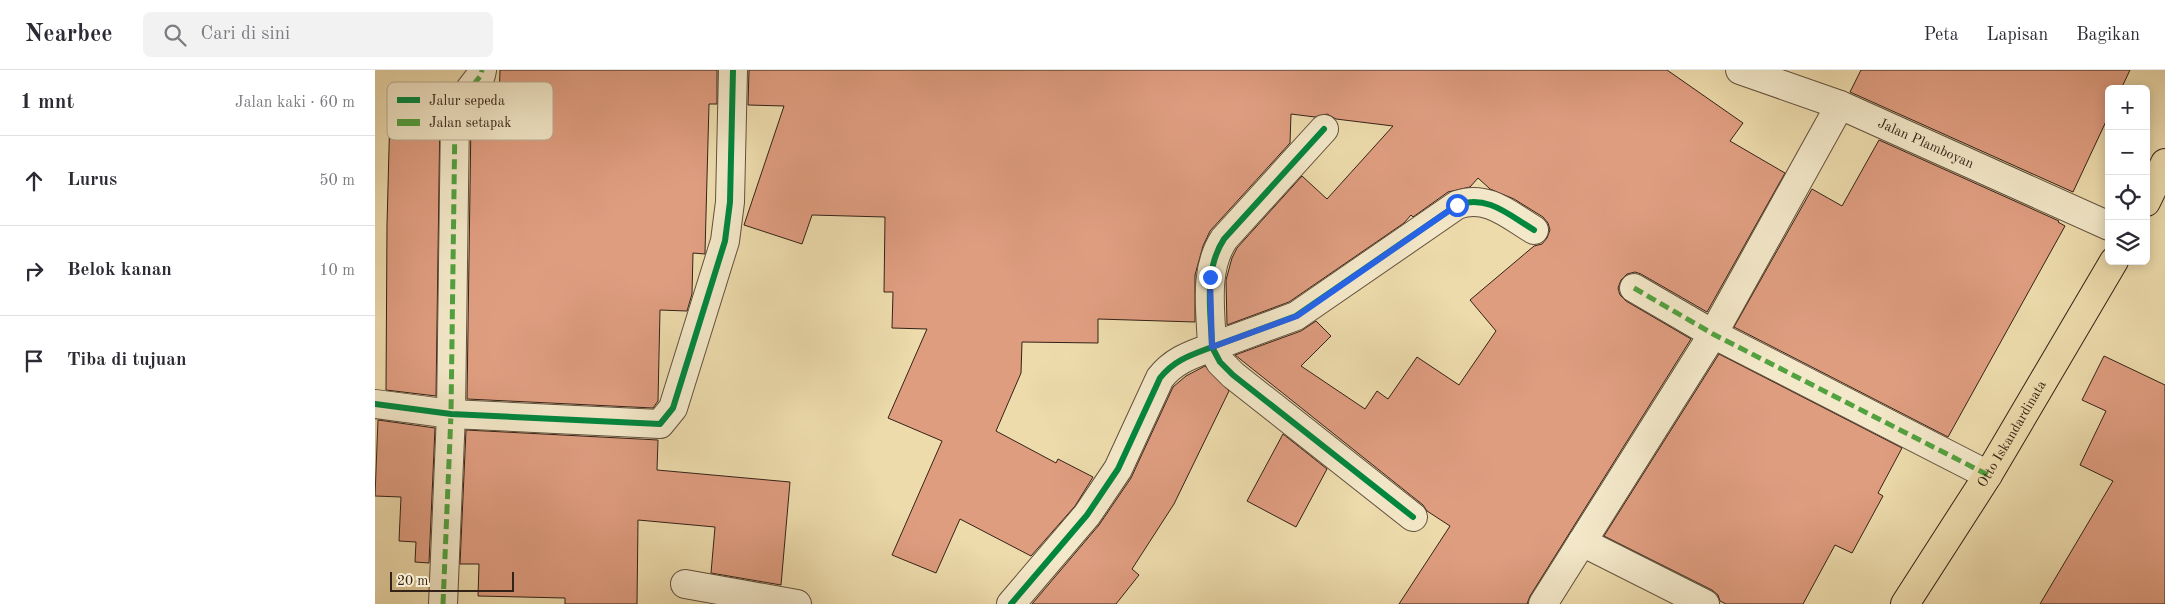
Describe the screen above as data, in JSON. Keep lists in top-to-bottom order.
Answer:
{
  "streets": {
    "main road": ["Otto Iskandardinata"],
    "street": ["Jalan Plamboyan"]
  },
  "legend": ["Jalur sepeda", "Jalan setapak"],
  "scale_bar": "20 m",
  "page": {
    "header": "Nearbee",
    "search": "Cari di sini",
    "nav": ["Peta", "Lapisan", "Bagikan"],
    "heading": ["1 mnt", "Jalan kaki · 60 m"],
    "map_buttons": ["+", "−"],
    "list": [
      ["Lurus", "50 m"],
      ["Belok kanan", "10 m"],
      "Tiba di tujuan"
    ],
    "scale": "20 m"
  }
}
